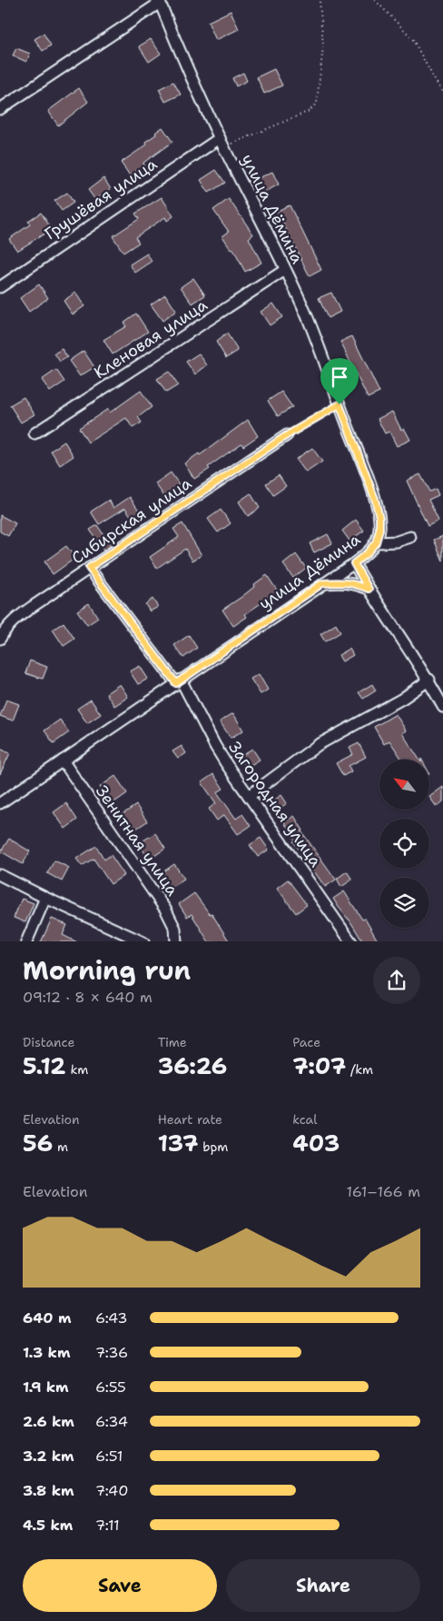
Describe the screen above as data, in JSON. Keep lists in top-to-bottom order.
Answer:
{
  "streets": {
    "street": [
      "Грушёвая улица",
      "улица Дёмина",
      "Кленовая улица",
      "Сибирская улица",
      "Загородная улица",
      "Зенитная улица"
    ]
  },
  "crossings": [
    ["Грушёвая улица", "улица Дёмина"],
    ["улица Дёмина", "Кленовая улица"],
    ["улица Дёмина", "Загородная улица"],
    ["улица Дёмина", "Зенитная улица"],
    ["Сибирская улица", "Загородная улица"]
  ],
  "north": "top left",
  "page": {
    "heading": ["Morning run", "09:12 · 8 × 640 m"],
    "stats": [
      ["Distance", "5.12 km"],
      ["Time", "36:26"],
      ["Pace", "7:07 /km"],
      ["Elevation", "56 m"],
      ["Heart rate", "137 bpm"],
      ["kcal", "403"]
    ],
    "chart": ["Elevation", "161–166 m"],
    "list": [
      {
        "name": "640 m",
        "note": "6:43"
      },
      {
        "name": "1.3 km",
        "note": "7:36"
      },
      {
        "name": "1.9 km",
        "note": "6:55"
      },
      {
        "name": "2.6 km",
        "note": "6:34"
      },
      {
        "name": "3.2 km",
        "note": "6:51"
      },
      {
        "name": "3.8 km",
        "note": "7:40"
      },
      {
        "name": "4.5 km",
        "note": "7:11"
      }
    ],
    "buttons": ["Save", "Share"]
  }
}
